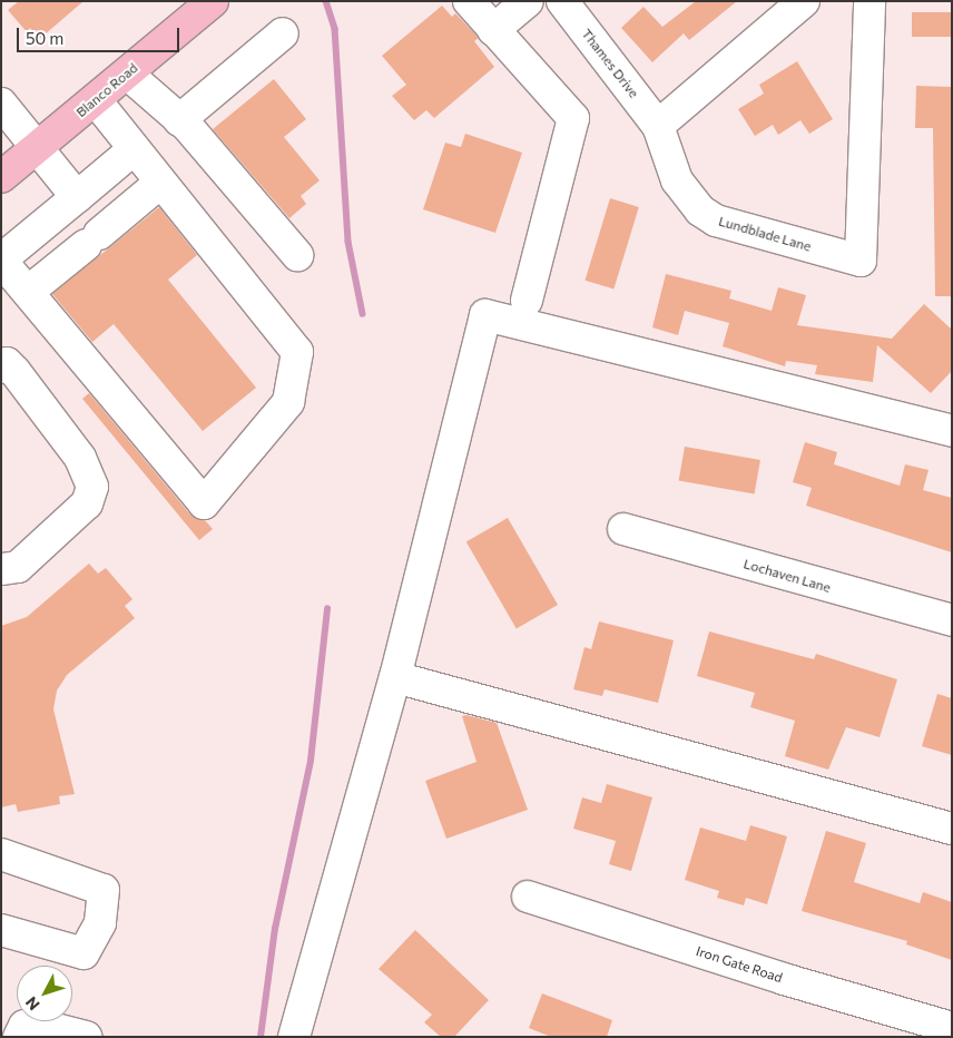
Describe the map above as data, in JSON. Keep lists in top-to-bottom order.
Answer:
{
  "streets": {
    "main road": ["Blanco Road"],
    "street": [
      "Thames Drive",
      "Lundblade Lane",
      "Lochaven Lane",
      "Iron Gate Road"
    ]
  },
  "crossings": [
    ["Thames Drive", "Lundblade Lane"]
  ],
  "scale_bar": "50 m",
  "north": "bottom left"
}
